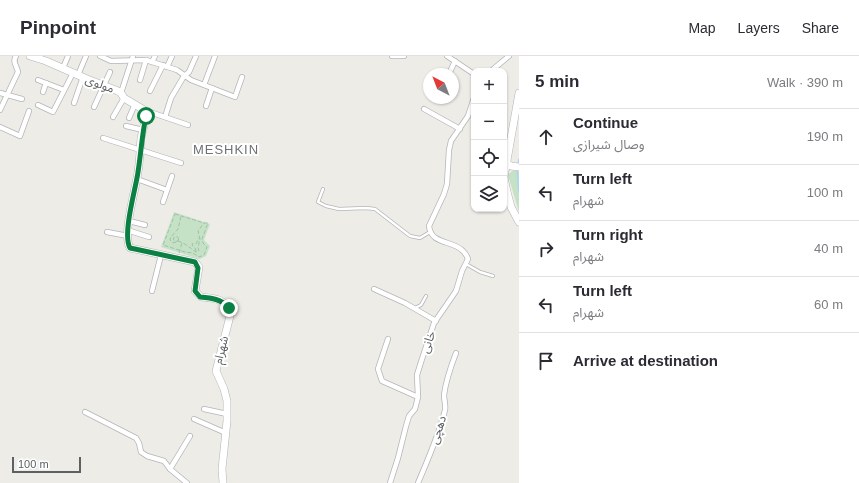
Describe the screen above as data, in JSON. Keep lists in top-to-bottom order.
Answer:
{
  "streets": {
    "street": [
      "مولوی",
      "خانی",
      "شهرام",
      "دهچی"
    ]
  },
  "districts": ["MESHKIN"],
  "scale_bar": "100 m",
  "north": "top left",
  "page": {
    "header": "Pinpoint",
    "nav": ["Map", "Layers", "Share"],
    "heading": ["5 min", "Walk · 390 m"],
    "map_buttons": ["+", "−"],
    "list": [
      ["Continue", "وصال شیرازی", "190 m"],
      ["Turn left", "شهرام", "100 m"],
      ["Turn right", "شهرام", "40 m"],
      ["Turn left", "شهرام", "60 m"],
      "Arrive at destination"
    ],
    "scale": "100 m"
  }
}
